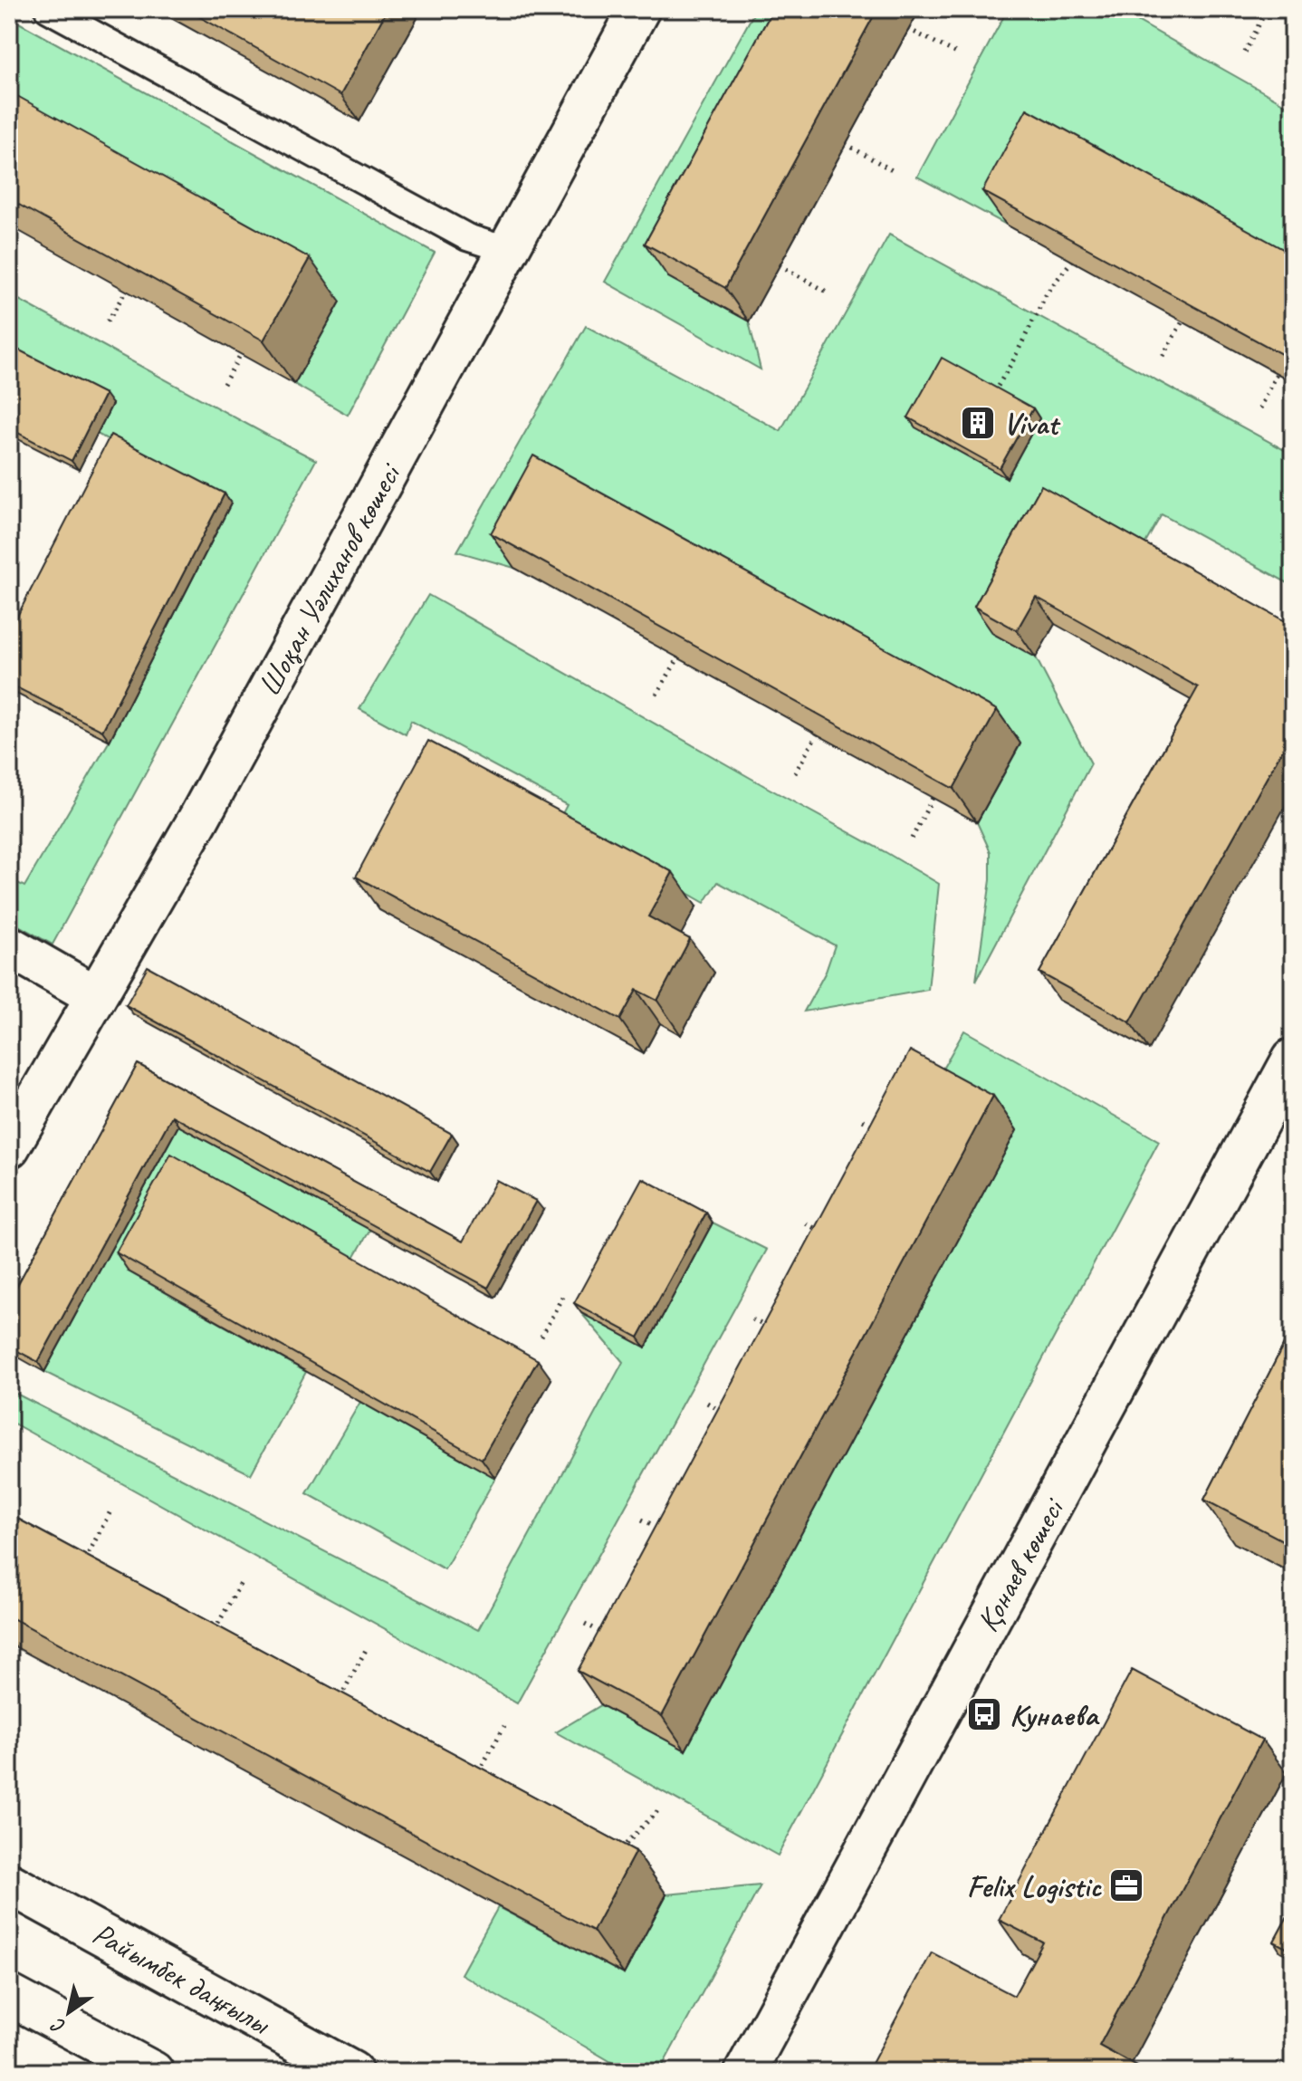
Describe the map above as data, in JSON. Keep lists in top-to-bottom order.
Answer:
{
  "streets": {
    "street": ["Шоқан Уәлиханов көшесі", "Қонаев көшесі", "Райымбек даңғылы"]
  },
  "places": {
    "building": ["Vivat"],
    "bus stop": ["Кунаева"],
    "office": ["Felix Logistic"]
  },
  "north": "bottom left"
}
